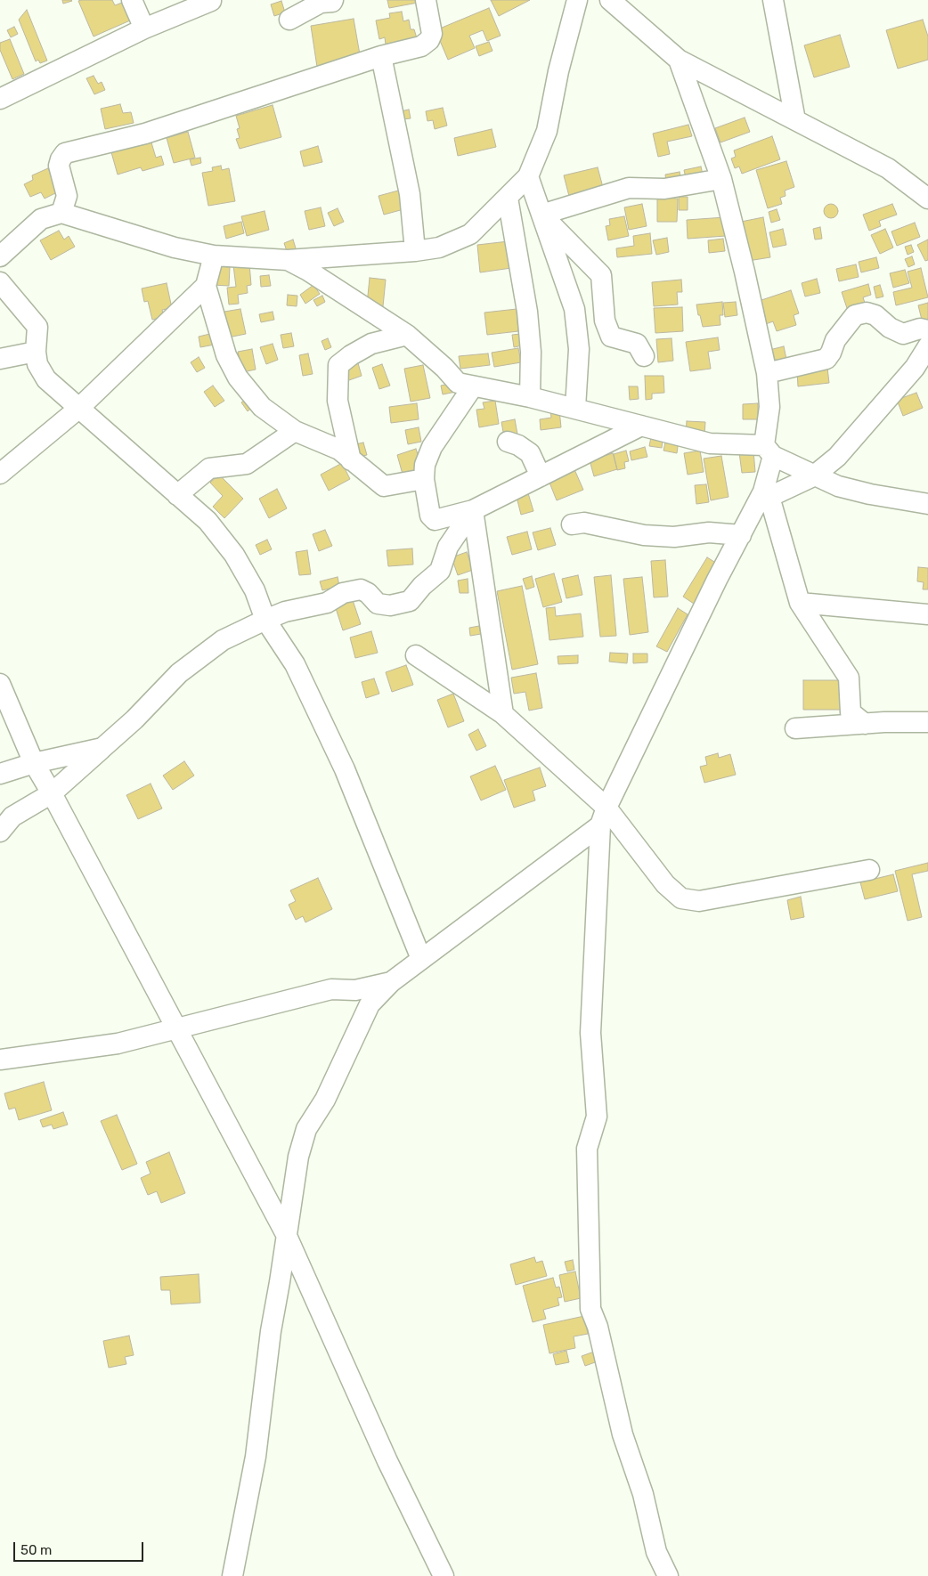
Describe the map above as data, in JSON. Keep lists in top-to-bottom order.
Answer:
{
  "scale_bar": "50 m"
}
